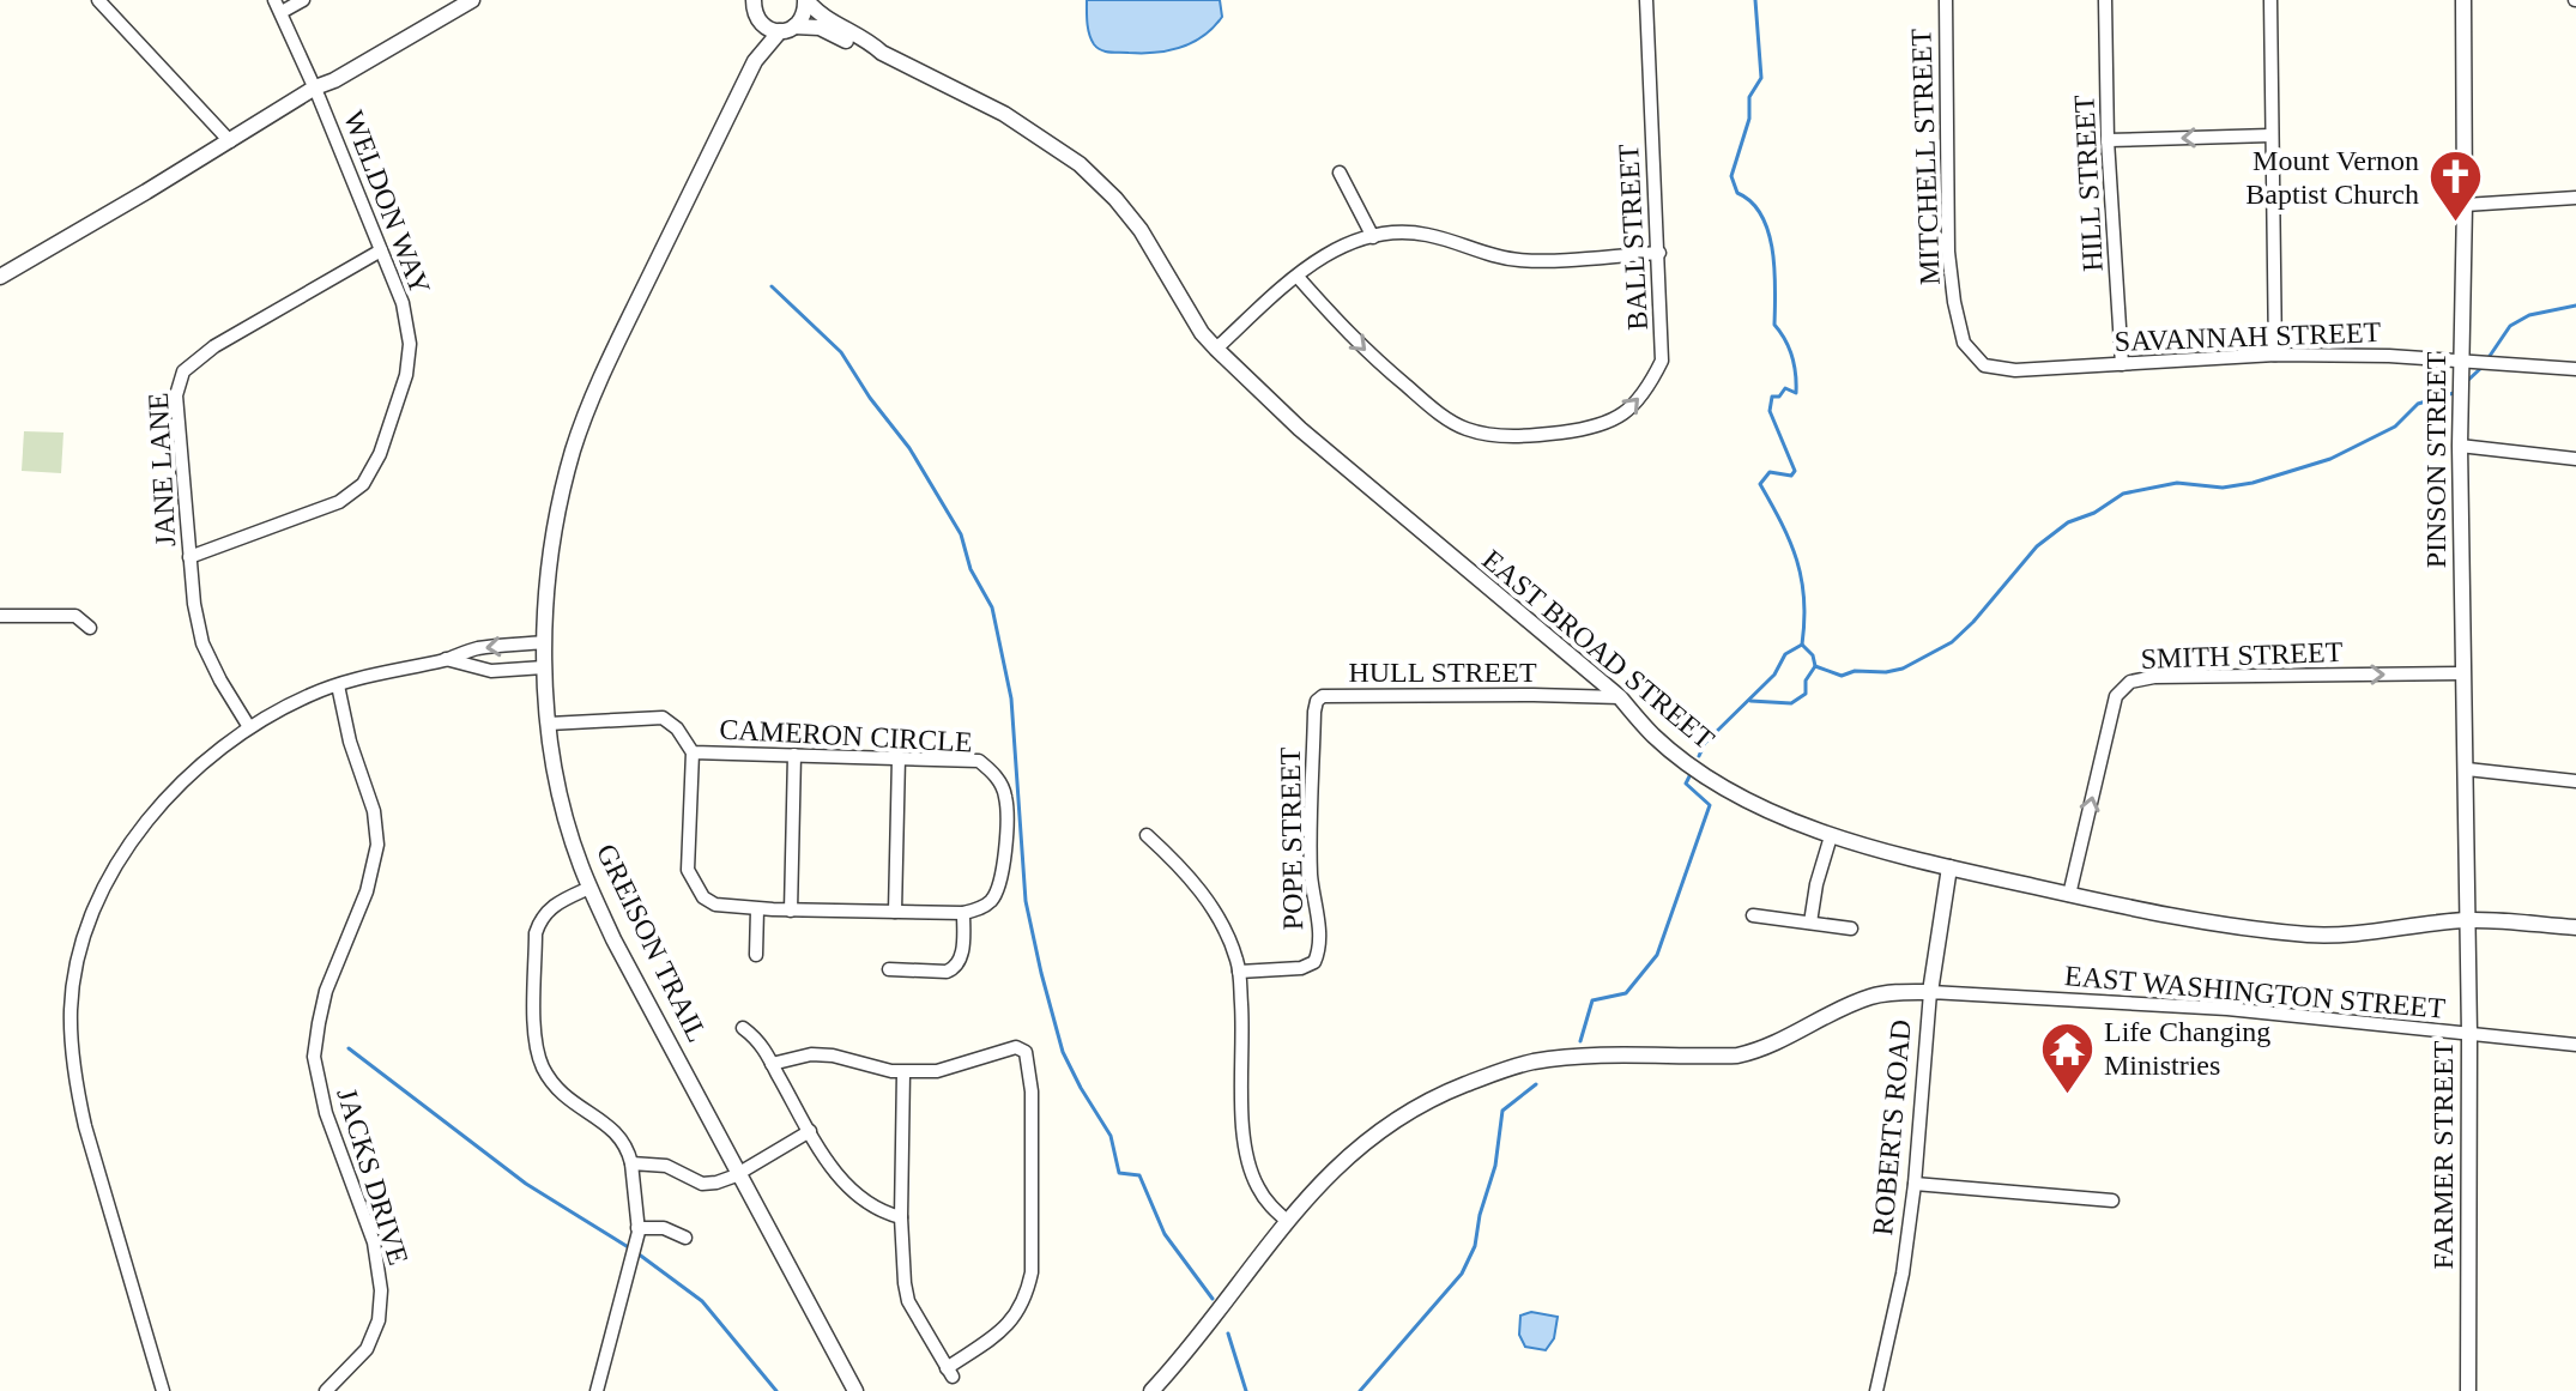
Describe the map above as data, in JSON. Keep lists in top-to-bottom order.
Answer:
{
  "streets": {
    "street": [
      "MITCHELL STREET",
      "HILL STREET",
      "WELDON WAY",
      "BALL STREET",
      "SAVANNAH STREET",
      "PINSON STREET",
      "JANE LANE",
      "EAST BROAD STREET",
      "SMITH STREET",
      "HULL STREET",
      "CAMERON CIRCLE",
      "POPE STREET",
      "GREISON TRAIL",
      "EAST WASHINGTON STREET",
      "ROBERTS ROAD",
      "FARMER STREET",
      "JACKS DRIVE"
    ]
  },
  "crossings": [
    ["MITCHELL STREET", "SAVANNAH STREET"],
    ["HILL STREET", "SAVANNAH STREET"],
    ["WELDON WAY", "JANE LANE"],
    ["SAVANNAH STREET", "PINSON STREET"],
    ["PINSON STREET", "EAST BROAD STREET"],
    ["PINSON STREET", "SMITH STREET"],
    ["PINSON STREET", "FARMER STREET"],
    ["EAST BROAD STREET", "SMITH STREET"],
    ["EAST BROAD STREET", "HULL STREET"],
    ["EAST BROAD STREET", "GREISON TRAIL"],
    ["EAST BROAD STREET", "ROBERTS ROAD"],
    ["EAST BROAD STREET", "FARMER STREET"],
    ["HULL STREET", "POPE STREET"],
    ["CAMERON CIRCLE", "GREISON TRAIL"],
    ["EAST WASHINGTON STREET", "ROBERTS ROAD"],
    ["EAST WASHINGTON STREET", "FARMER STREET"]
  ],
  "one_way": ["SMITH STREET"],
  "places": {
    "church": ["Mount Vernon Baptist Church"],
    "temple": ["Life Changing Ministries"]
  }
}
